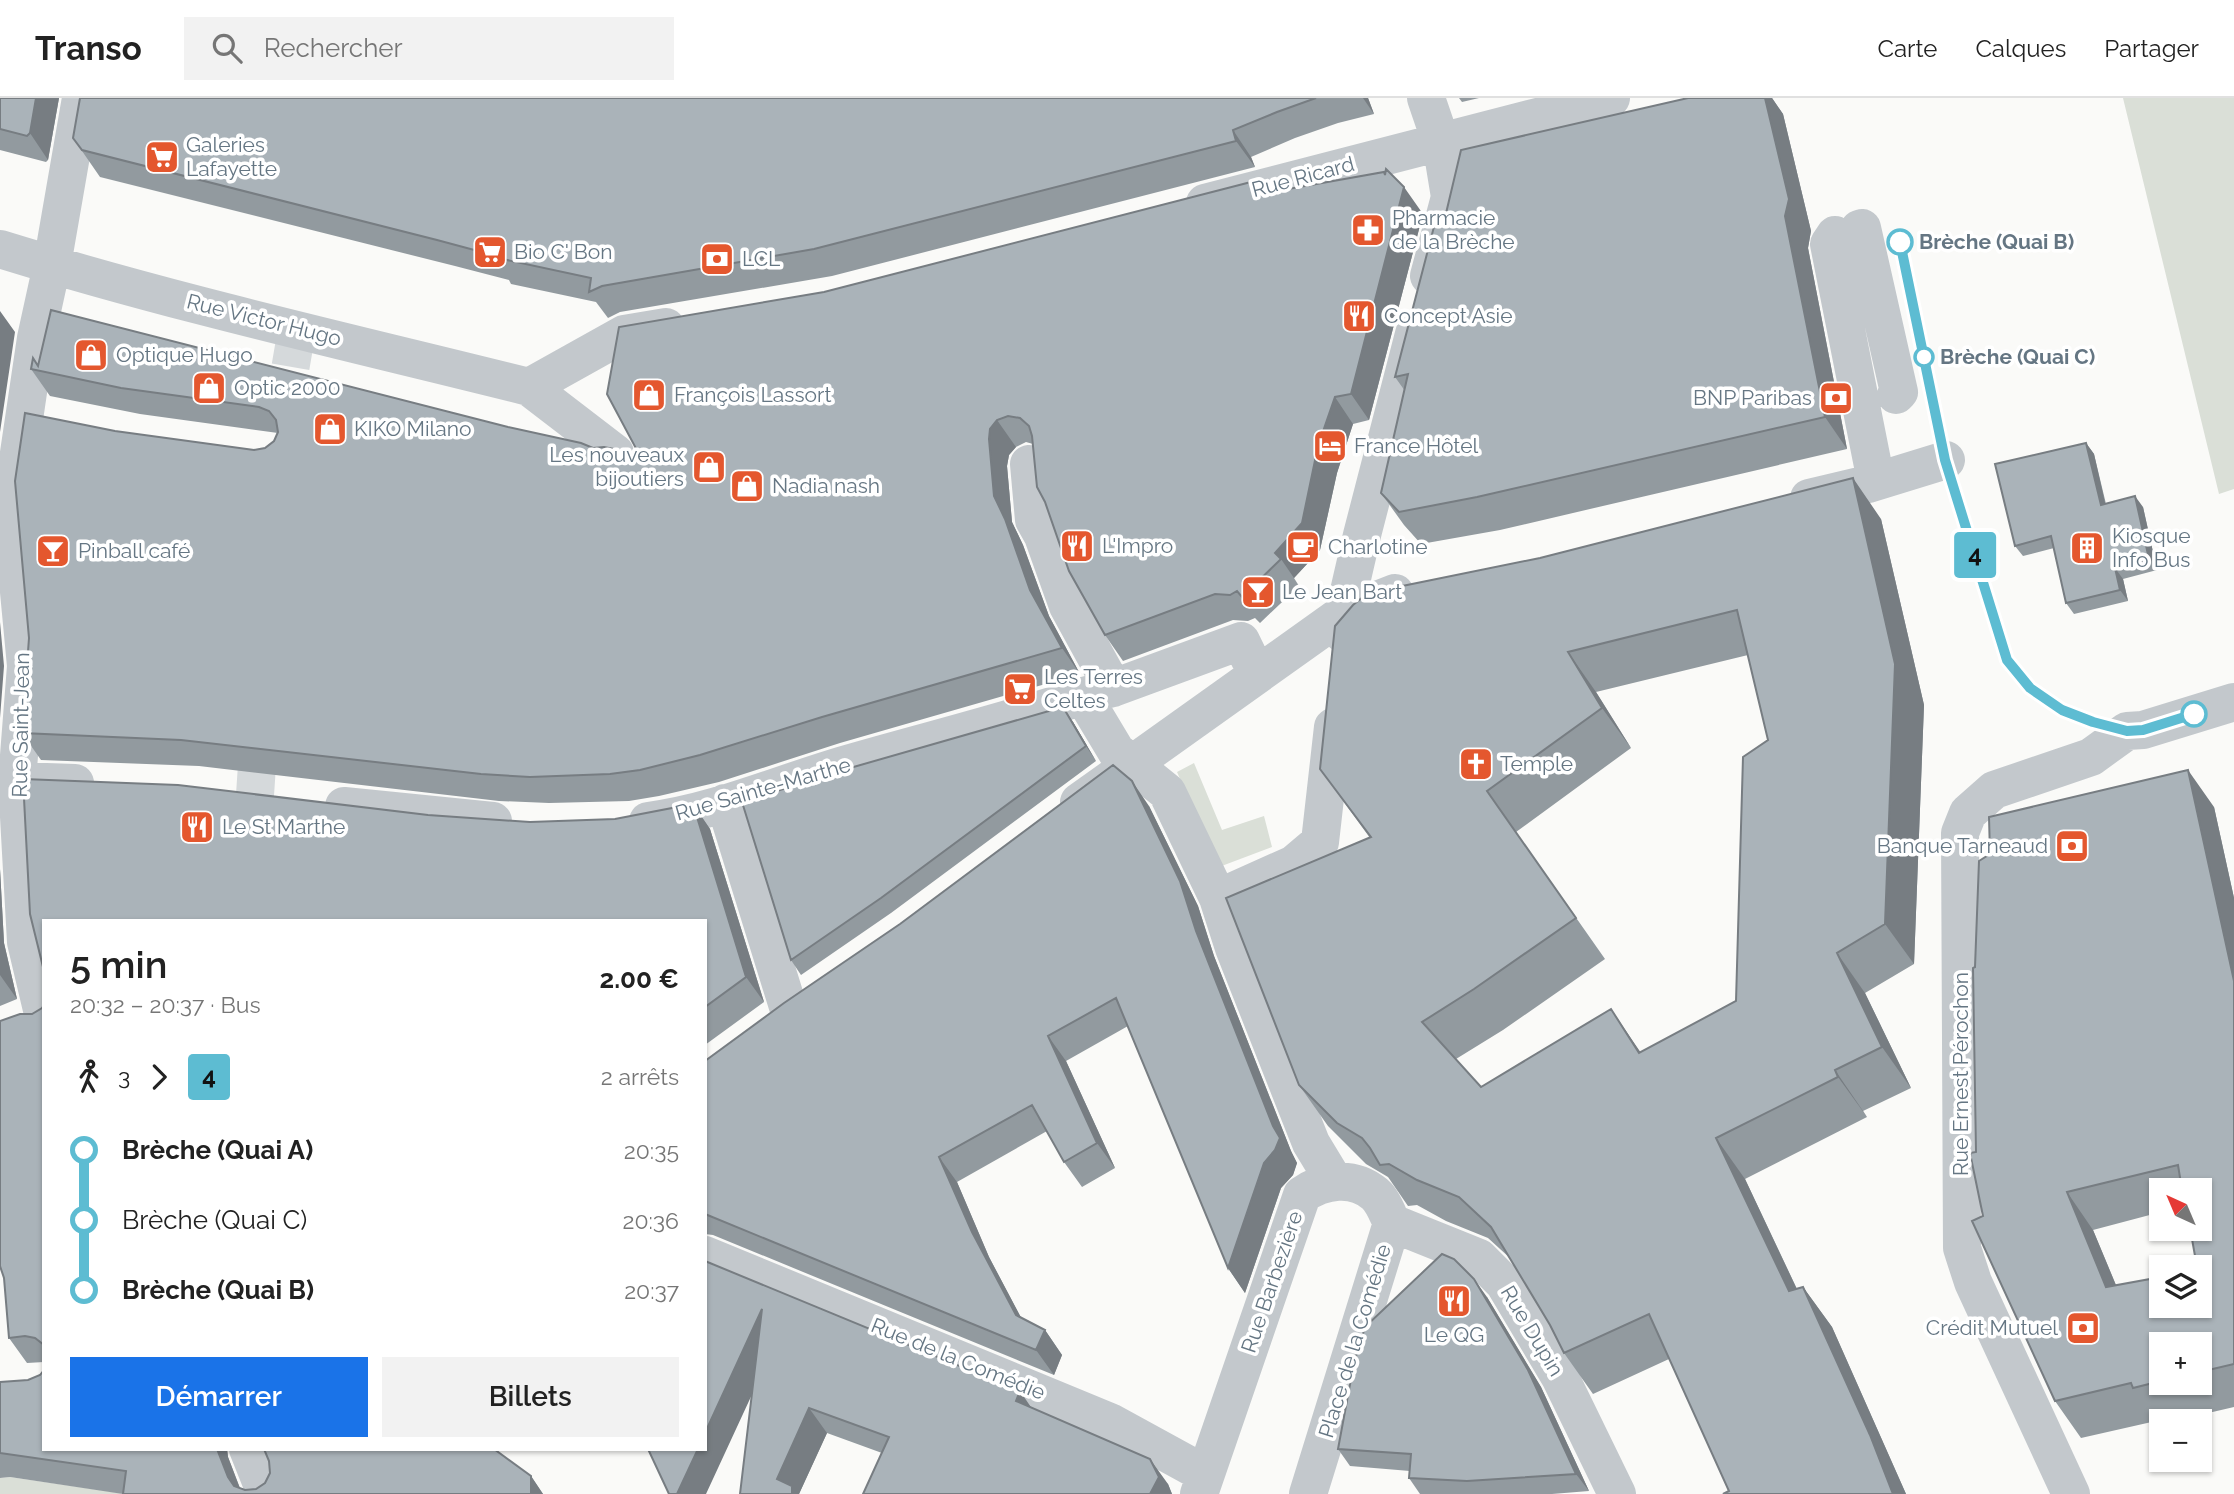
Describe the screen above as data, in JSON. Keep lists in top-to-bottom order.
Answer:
{
  "streets": {
    "street": [
      "Rue Ricard",
      "Rue Victor Hugo",
      "Rue Saint-Jean",
      "Rue Sainte-Marthe",
      "Rue Ernest Pérochon",
      "Rue Barbezière",
      "Rue Dupin",
      "Place de la Comédie",
      "Rue de la Comédie"
    ]
  },
  "crossings": [
    ["Rue Victor Hugo", "Rue Saint-Jean"],
    ["Rue Barbezière", "Place de la Comédie"],
    ["Rue Barbezière", "Rue de la Comédie"],
    ["Rue Dupin", "Place de la Comédie"]
  ],
  "places": {
    "supermarket": ["Galeries Lafayette", "Bio C' Bon", "Les Terres Celtes"],
    "pharmacy": ["Pharmacie de la Brèche"],
    "other": ["Brèche (Quai B)", "Brèche (Quai C)"],
    "bank": [
      "LCL",
      "BNP Paribas",
      "Banque Tarneaud",
      "Crédit Mutuel"
    ],
    "restaurant": [
      "Concept Asie",
      "L'Impro",
      "Le St Marthe",
      "Le QG"
    ],
    "shop": [
      "Optique Hugo",
      "Optic 2000",
      "François Lassort",
      "KIKO Milano",
      "Les nouveaux bijoutiers",
      "Nadia nash"
    ],
    "hotel": ["France Hôtel"],
    "cafe": ["Charlotine"],
    "building": ["Kiosque Info Bus"],
    "bar": ["Pinball café", "Le Jean Bart"],
    "church": ["Temple"]
  },
  "lines": ["bus line 4"],
  "north": "top left",
  "page": {
    "header": "Transo",
    "search": "Rechercher",
    "nav": ["Carte", "Calques", "Partager"],
    "on_map": "4",
    "heading": ["5 min", "20:32 – 20:37 · Bus", "2.00 €"],
    "legs": ["3", "4", "2 arrêts"],
    "list": [
      {
        "name": "Brèche (Quai A)",
        "value": "20:35"
      },
      {
        "name": "Brèche (Quai C)",
        "value": "20:36"
      },
      {
        "name": "Brèche (Quai B)",
        "value": "20:37"
      }
    ],
    "map_buttons": ["+", "−"],
    "buttons": ["Démarrer", "Billets"]
  }
}
